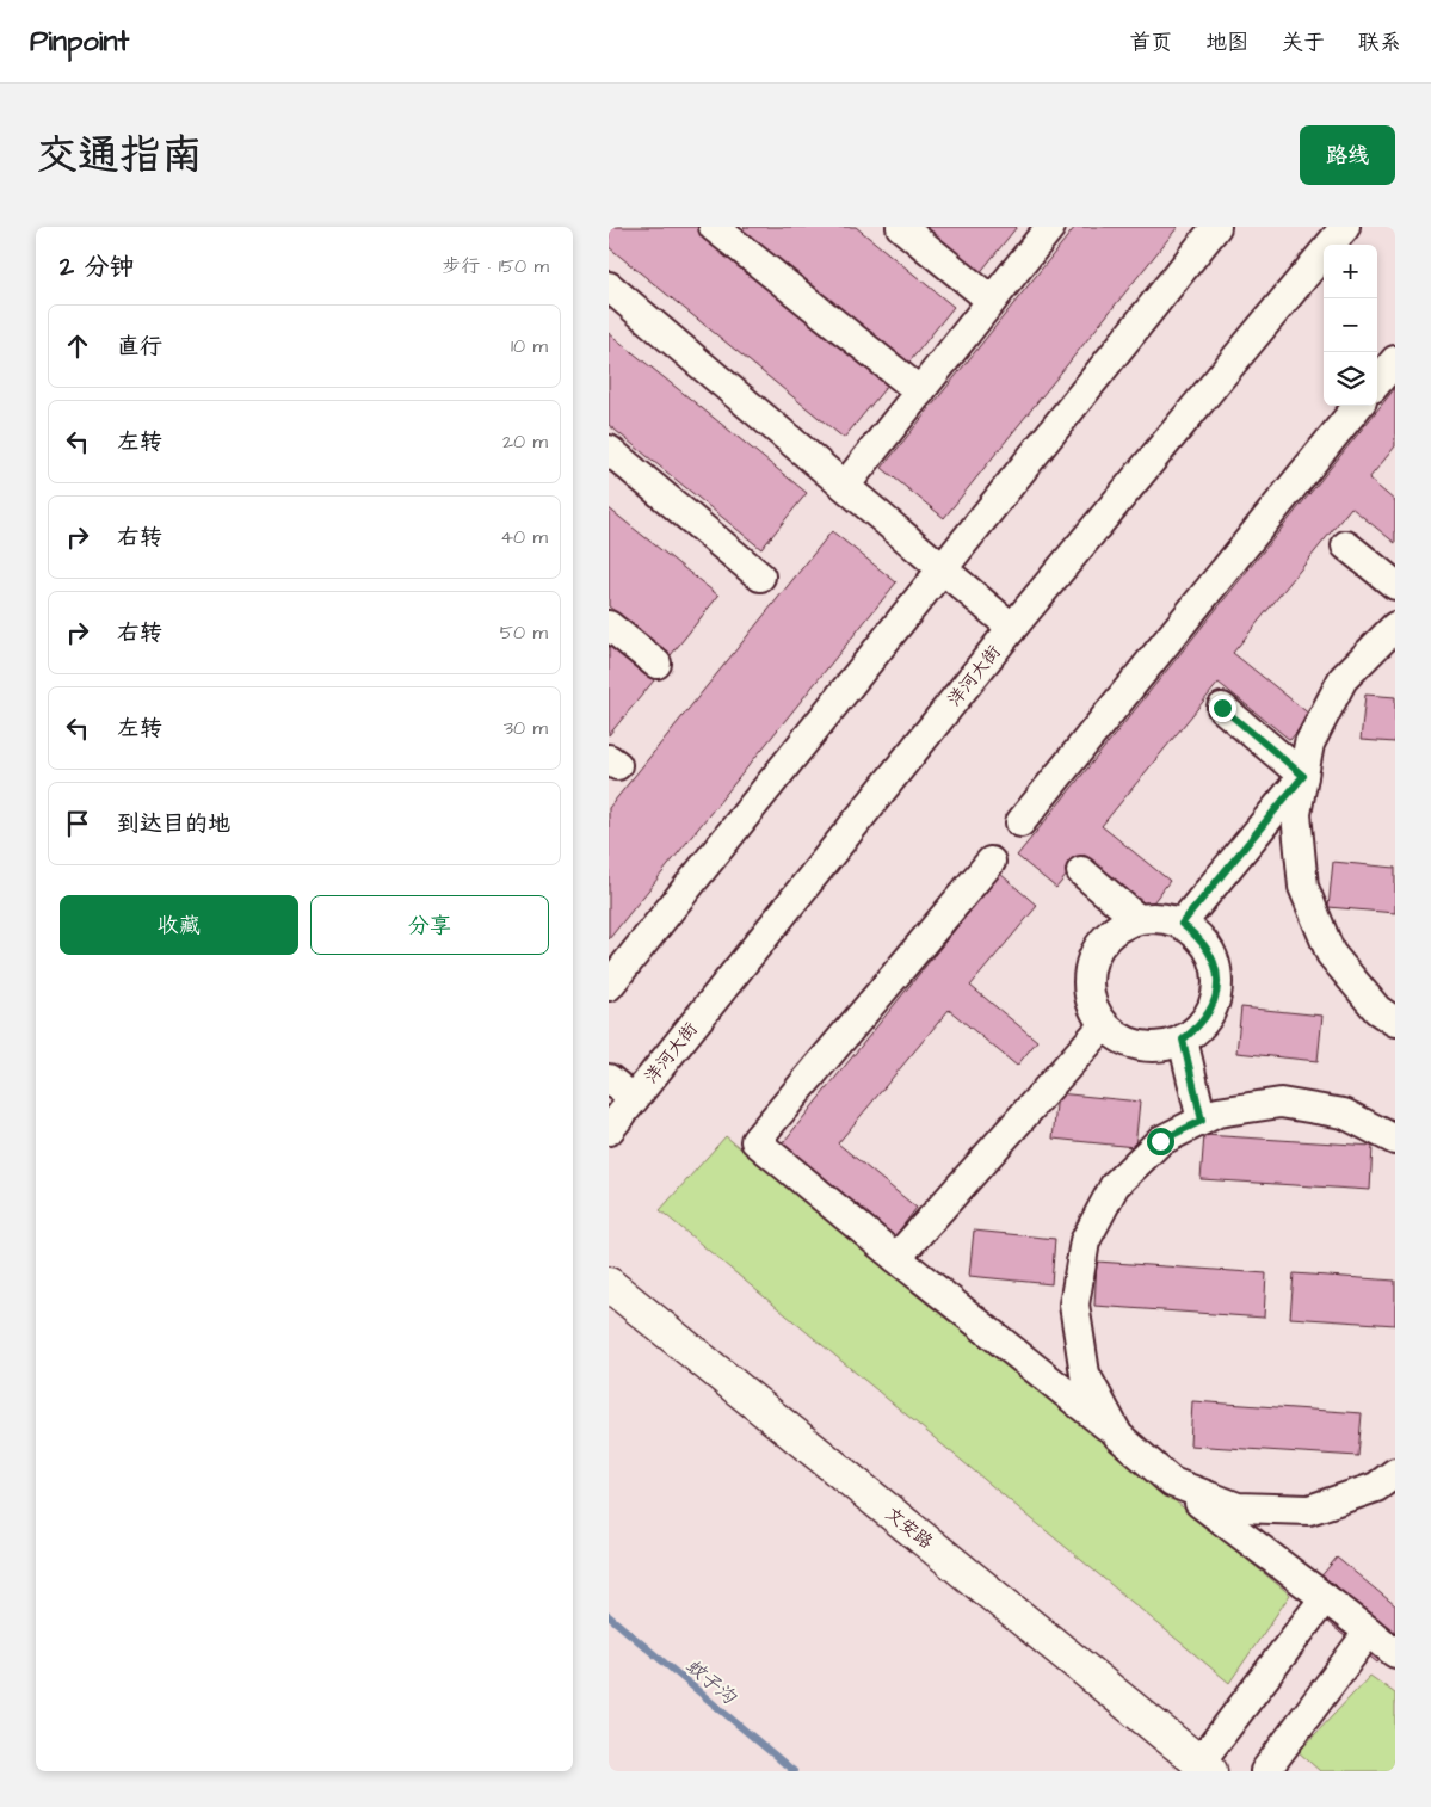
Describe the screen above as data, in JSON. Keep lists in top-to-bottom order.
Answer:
{
  "streets": {
    "main road": ["文安路"],
    "street": ["洋河大街"]
  },
  "water": ["蚊子沟"],
  "page": {
    "header": "Pinpoint",
    "nav": [
      "首页",
      "地图",
      "关于",
      "联系"
    ],
    "title": "交通指南",
    "buttons": [
      "路线",
      ["收藏", "分享"]
    ],
    "heading": ["2 分钟", "步行 · 150 m"],
    "map_buttons": ["+", "−"],
    "list": [
      ["直行", "10 m"],
      ["左转", "20 m"],
      ["右转", "40 m"],
      ["右转", "50 m"],
      ["左转", "30 m"],
      "到达目的地"
    ]
  }
}
